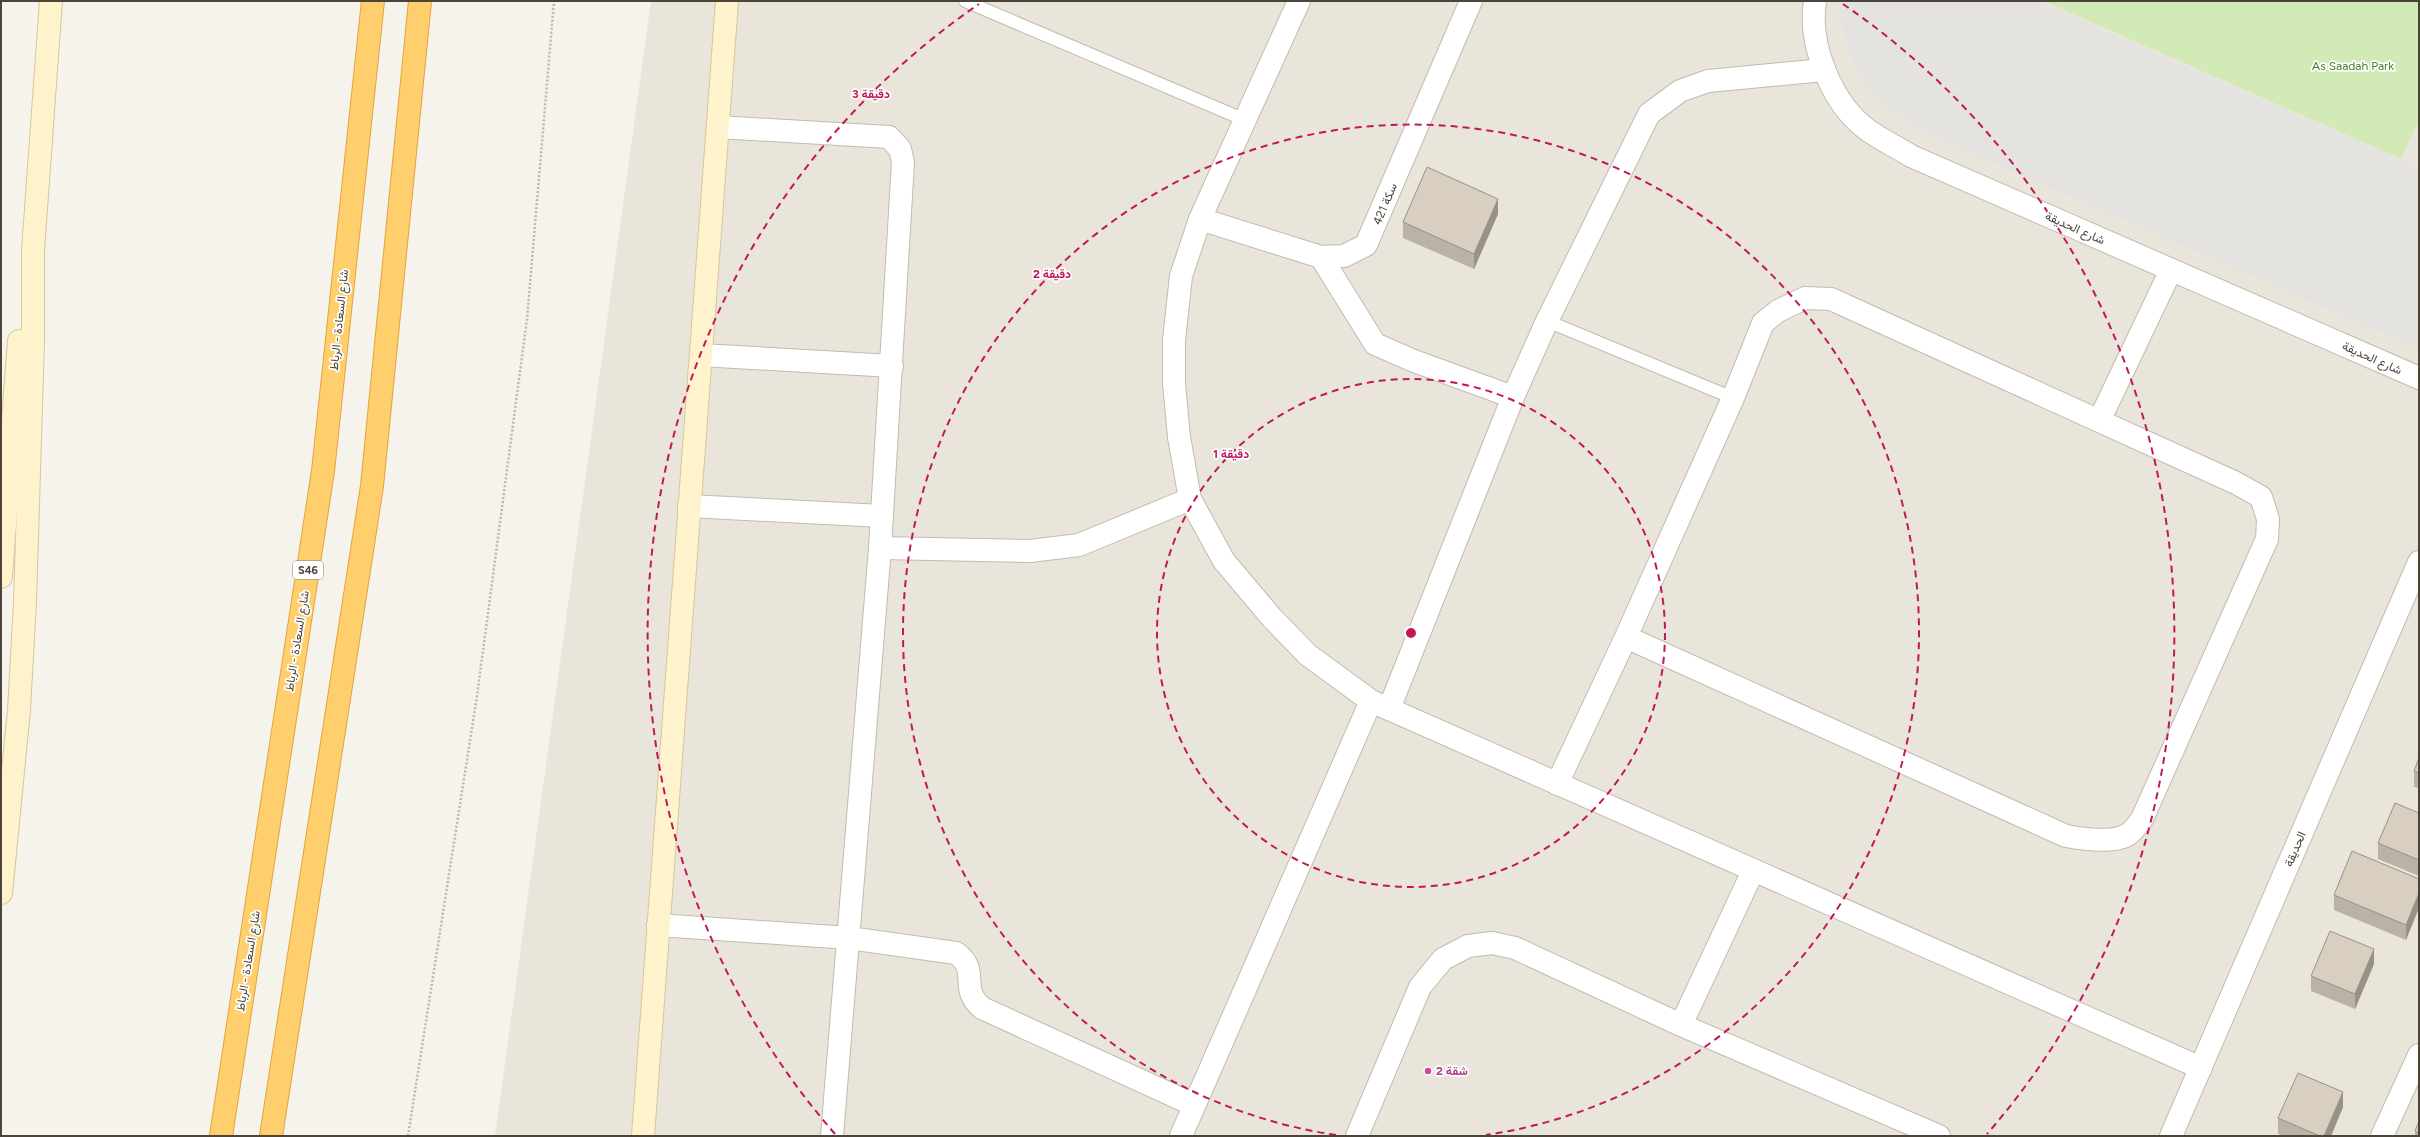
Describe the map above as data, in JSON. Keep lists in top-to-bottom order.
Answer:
{
  "streets": {
    "highway": ["شارع السعادة - الرباط", "S46"],
    "street": ["سكة 421", "شارع الحديقة", "الحديقة"]
  },
  "parks": ["As Saadah Park"],
  "places": ["شقة 2"],
  "rings": ["3 دقيقة", "2 دقيقة", "1 دقيقة"]
}
